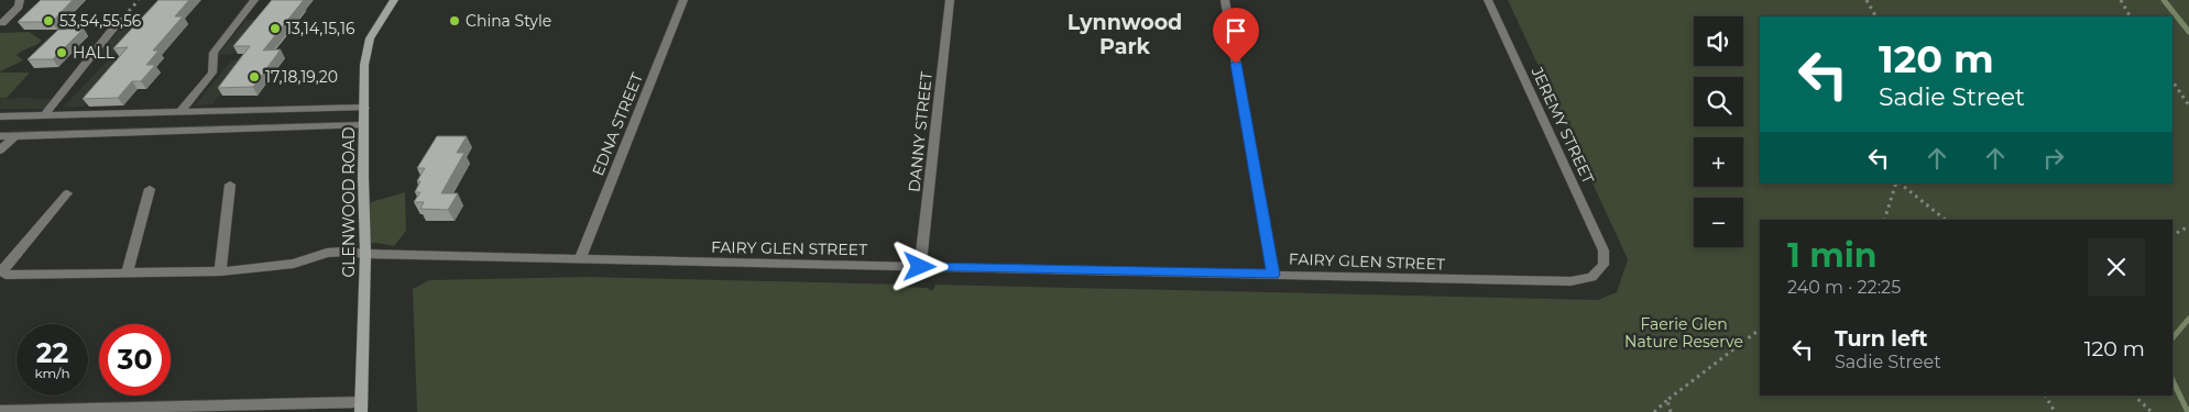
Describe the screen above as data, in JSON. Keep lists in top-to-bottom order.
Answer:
{
  "streets": {
    "street": [
      "EDNA STREET",
      "JEREMY STREET",
      "DANNY STREET",
      "GLENWOOD ROAD",
      "FAIRY GLEN STREET"
    ]
  },
  "crossings": [
    ["EDNA STREET", "FAIRY GLEN STREET"],
    ["JEREMY STREET", "FAIRY GLEN STREET"],
    ["DANNY STREET", "FAIRY GLEN STREET"],
    ["GLENWOOD ROAD", "FAIRY GLEN STREET"]
  ],
  "districts": ["Lynnwood Park"],
  "parks": ["Faerie Glen Nature Reserve"],
  "places": [
    "53,54,55,56",
    "China Style",
    "13,14,15,16",
    "HALL",
    "17,18,19,20"
  ],
  "page": {
    "map_buttons": ["+", "−"],
    "turn": ["120 m", "Sadie Street"],
    "heading": ["1 min", "240 m · 22:25"],
    "list": [
      {
        "name": "Turn left",
        "note": "Sadie Street",
        "value": "120 m"
      }
    ],
    "speed": "22 km/h",
    "limit": "30"
  }
}
